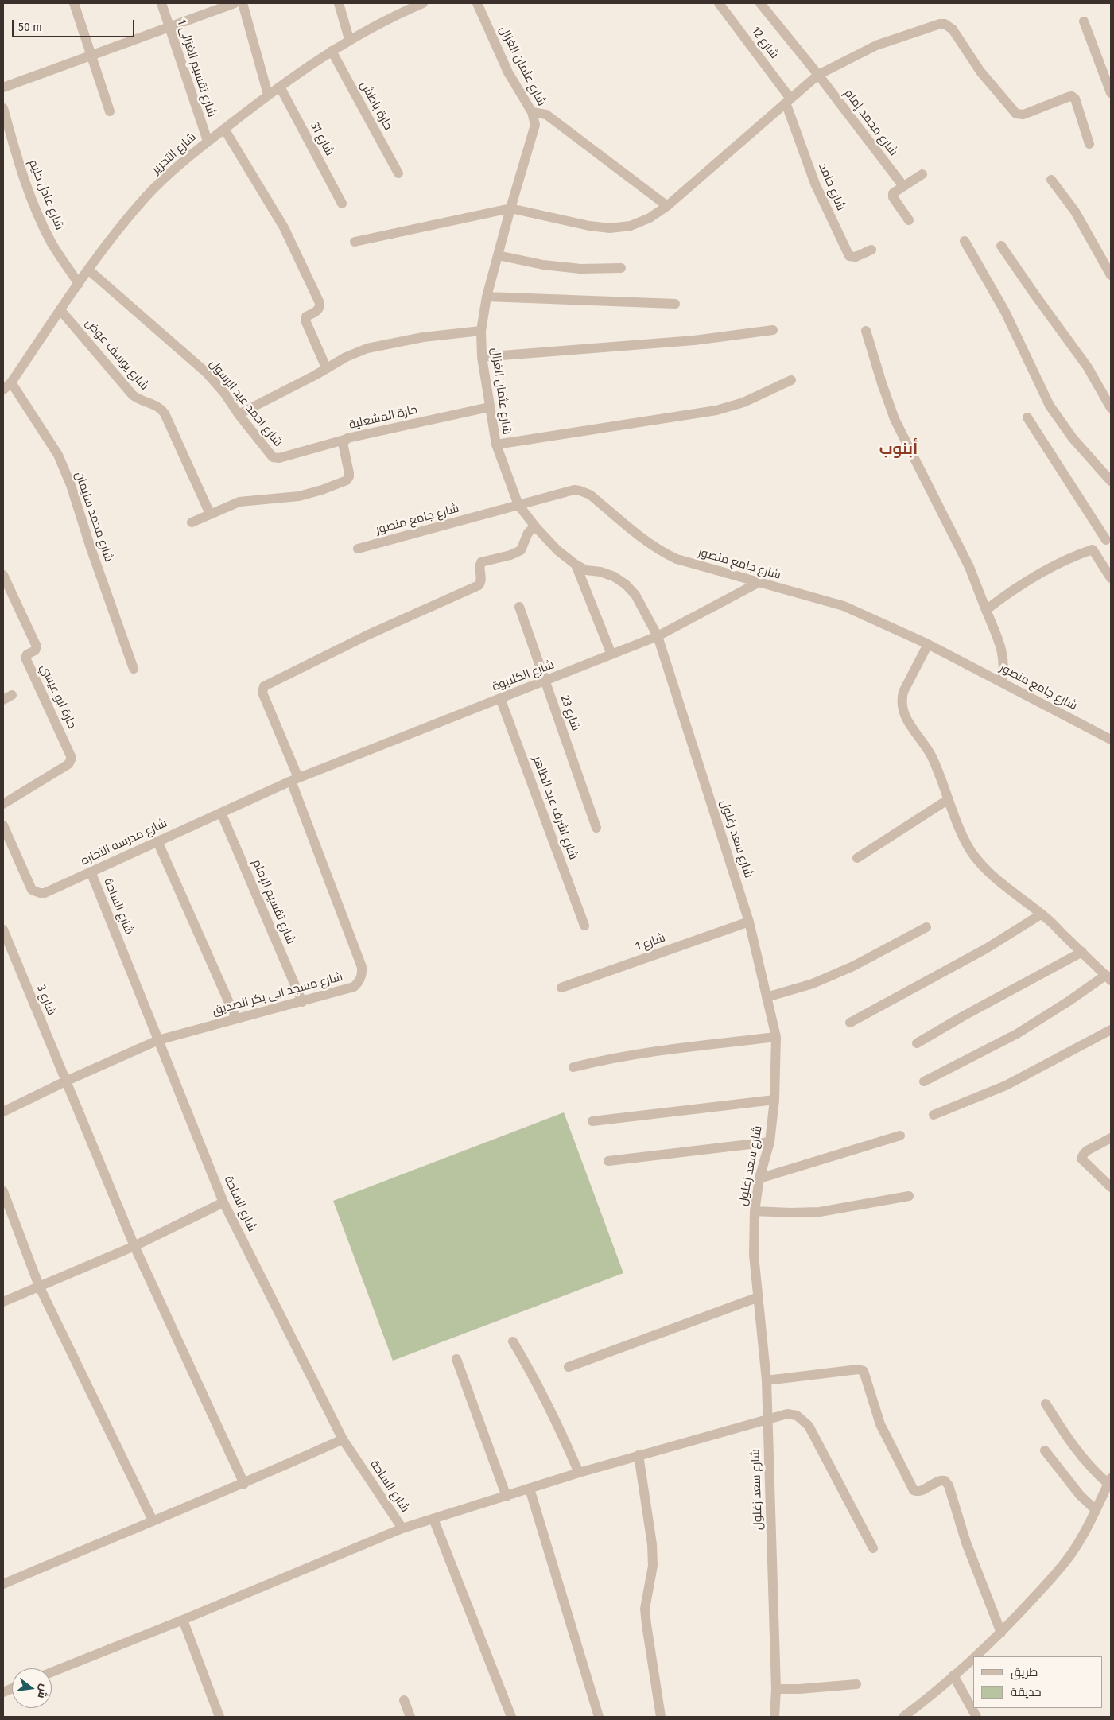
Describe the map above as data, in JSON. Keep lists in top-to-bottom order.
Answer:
{
  "streets": {
    "street": [
      "شارع 12",
      "شارع عثمان الغزال",
      "شارع تقسيم الغزالى 1",
      "حارة باطش",
      "شارع محمد إمام",
      "شارع 31",
      "شارع التحرير",
      "شارع حامد",
      "شارع عادل حليم",
      "شارع يوسف عوض",
      "شارع احمد عبد الرسول",
      "حارة المشعلية",
      "شارع محمد سليمان",
      "شارع جامع منصور",
      "شارع الكلابوة",
      "حارة ابو عيسي",
      "شارع 23",
      "شارع اشرف عبد الظاهر",
      "شارع سعد زغلول",
      "شارع مدرسه التجاره",
      "شارع تقسيم الإمام",
      "شارع الساحة",
      "شارع 1",
      "شارع مسجد ابى بكر الصديق",
      "شارع 3"
    ]
  },
  "crossings": [
    ["شارع 12", "شارع حامد"],
    ["شارع عثمان الغزال", "حارة المشعلية"],
    ["شارع عثمان الغزال", "شارع جامع منصور"],
    ["شارع عثمان الغزال", "شارع الكلابوة"],
    ["شارع عثمان الغزال", "شارع سعد زغلول"],
    ["شارع عثمان الغزال", "شارع مسجد ابى بكر الصديق"],
    ["شارع تقسيم الغزالى 1", "شارع التحرير"],
    ["حارة باطش", "شارع التحرير"],
    ["شارع 31", "شارع التحرير"],
    ["شارع التحرير", "شارع عادل حليم"],
    ["شارع التحرير", "شارع يوسف عوض"],
    ["شارع التحرير", "شارع احمد عبد الرسول"],
    ["شارع التحرير", "شارع محمد سليمان"],
    ["شارع يوسف عوض", "حارة المشعلية"],
    ["شارع احمد عبد الرسول", "حارة المشعلية"],
    ["شارع جامع منصور", "شارع الكلابوة"],
    ["شارع الكلابوة", "شارع 23"],
    ["شارع الكلابوة", "شارع اشرف عبد الظاهر"],
    ["شارع الكلابوة", "شارع سعد زغلول"],
    ["شارع الكلابوة", "شارع مدرسه التجاره"],
    ["شارع الكلابوة", "شارع مسجد ابى بكر الصديق"],
    ["شارع سعد زغلول", "شارع 1"],
    ["شارع مدرسه التجاره", "شارع تقسيم الإمام"],
    ["شارع مدرسه التجاره", "شارع الساحة"],
    ["شارع مدرسه التجاره", "شارع مسجد ابى بكر الصديق"],
    ["شارع تقسيم الإمام", "شارع مسجد ابى بكر الصديق"],
    ["شارع الساحة", "شارع مسجد ابى بكر الصديق"],
    ["شارع مسجد ابى بكر الصديق", "شارع 3"]
  ],
  "districts": ["أبنوب"],
  "legend": ["طريق", "حديقة"],
  "scale_bar": "50 m",
  "north": "right"
}
